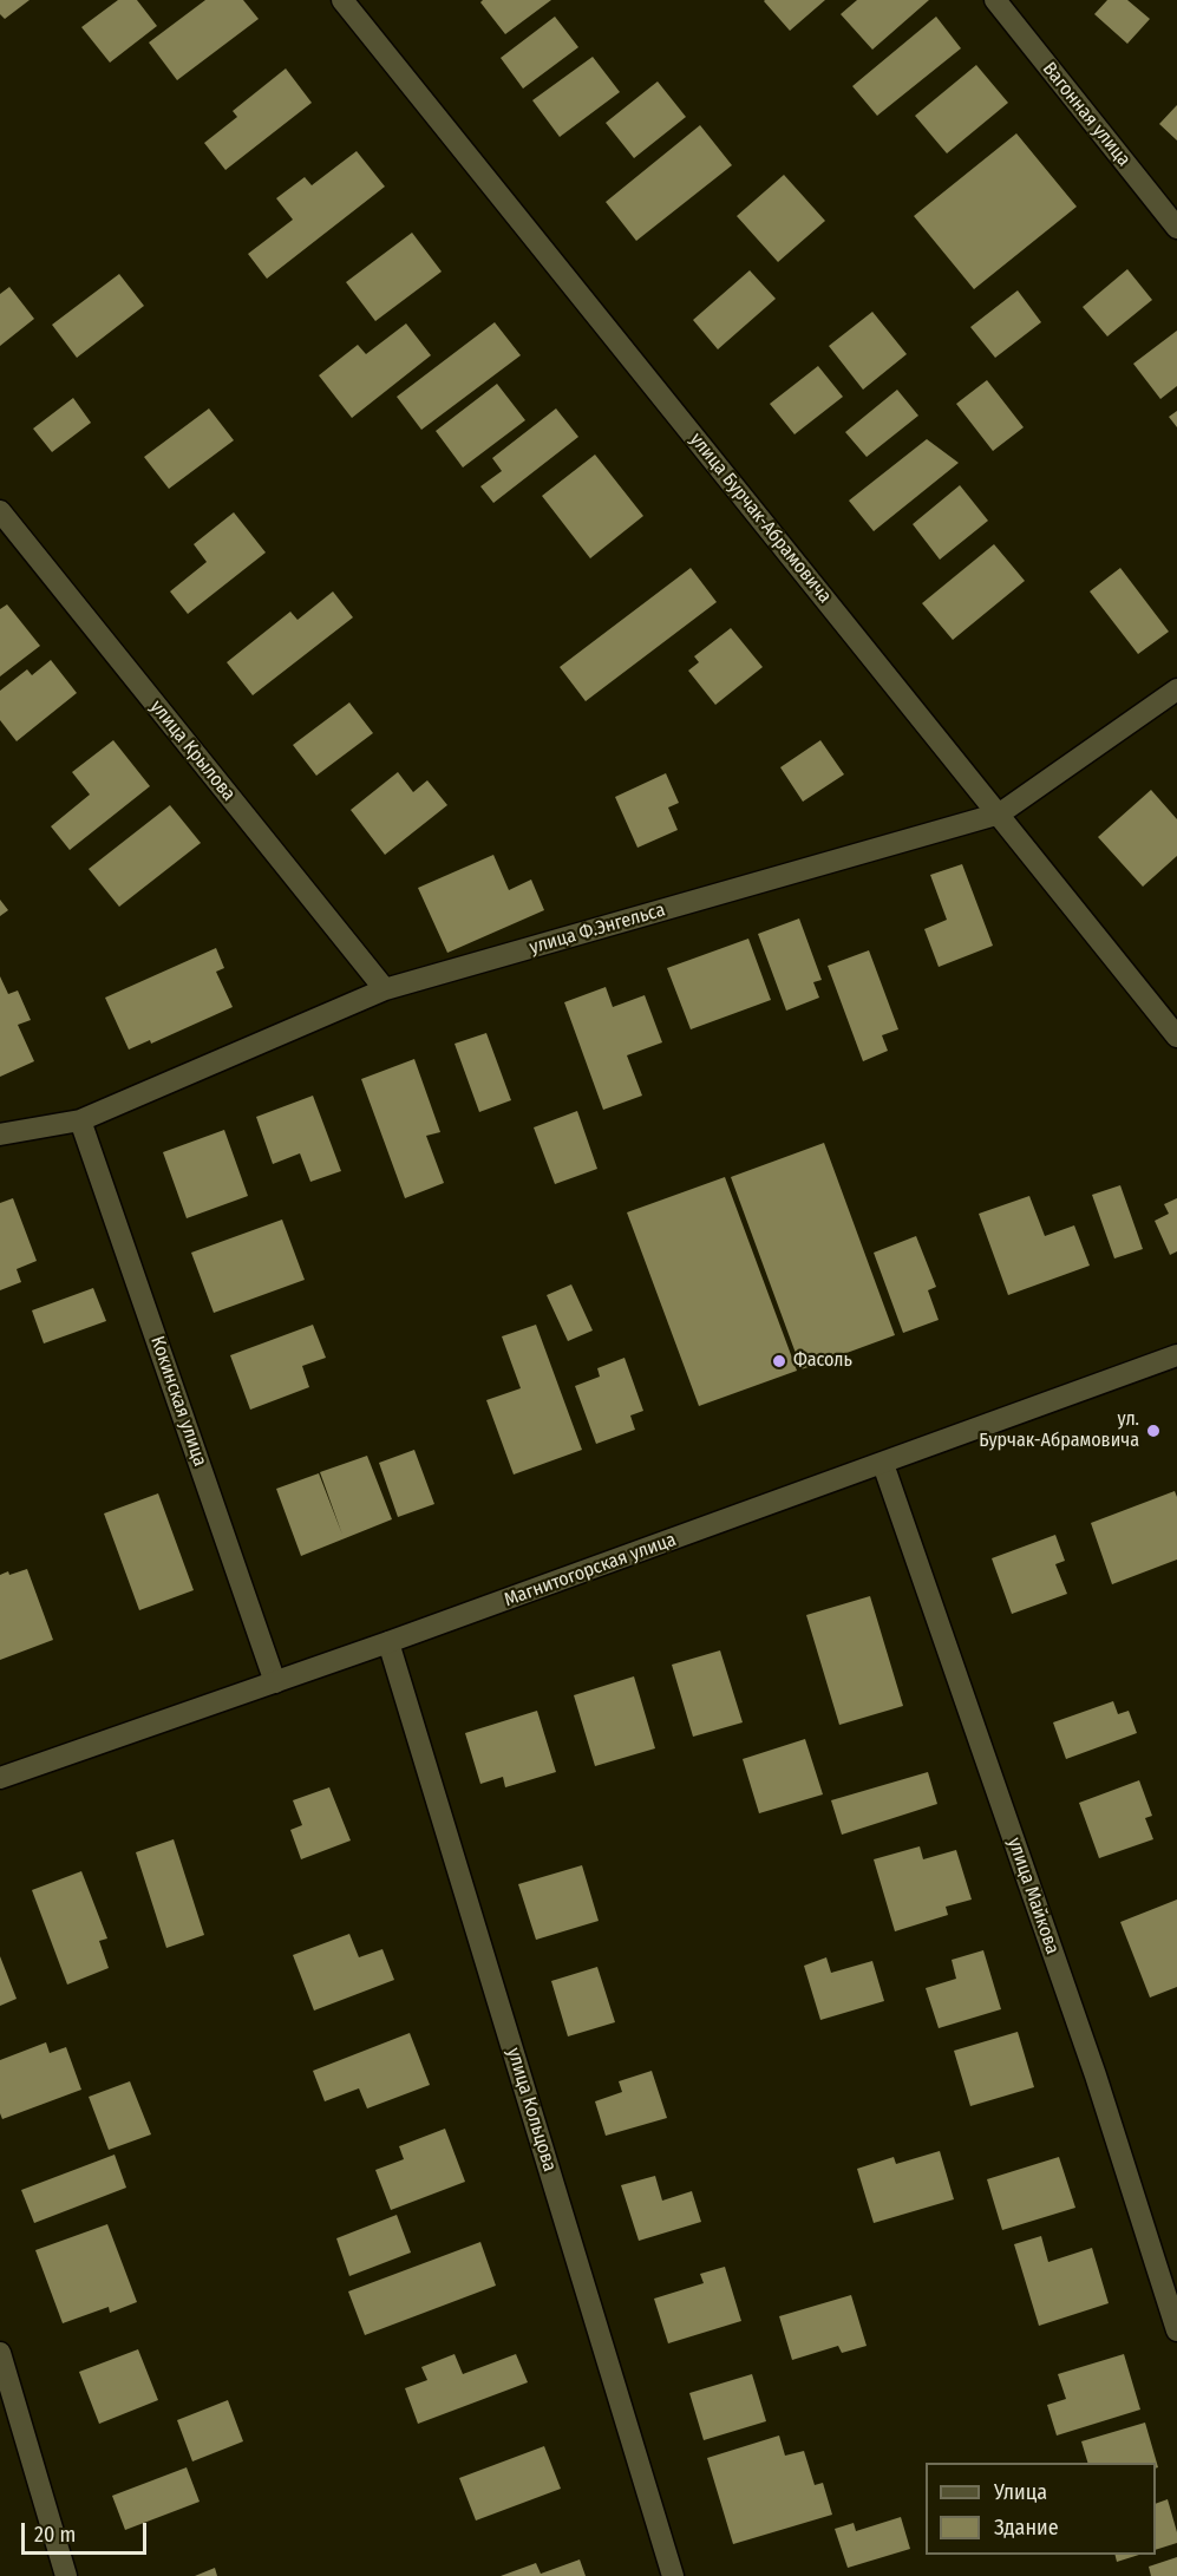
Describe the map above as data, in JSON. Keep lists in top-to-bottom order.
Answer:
{
  "streets": {
    "street": [
      "Вагонная улица",
      "улица Бурчак-Абрамовича",
      "улица Крылова",
      "улица Ф.Энгельса",
      "Кокинская улица",
      "Магнитогорская улица",
      "улица Майкова",
      "улица Кольцова"
    ]
  },
  "crossings": [
    ["улица Бурчак-Абрамовича", "улица Ф.Энгельса"],
    ["улица Крылова", "улица Ф.Энгельса"],
    ["улица Ф.Энгельса", "Кокинская улица"],
    ["Кокинская улица", "Магнитогорская улица"],
    ["Магнитогорская улица", "улица Майкова"],
    ["Магнитогорская улица", "улица Кольцова"]
  ],
  "places": ["Фасоль", "ул. Бурчак-Абрамовича"],
  "legend": ["Улица", "Здание"],
  "scale_bar": "20 m"
}
